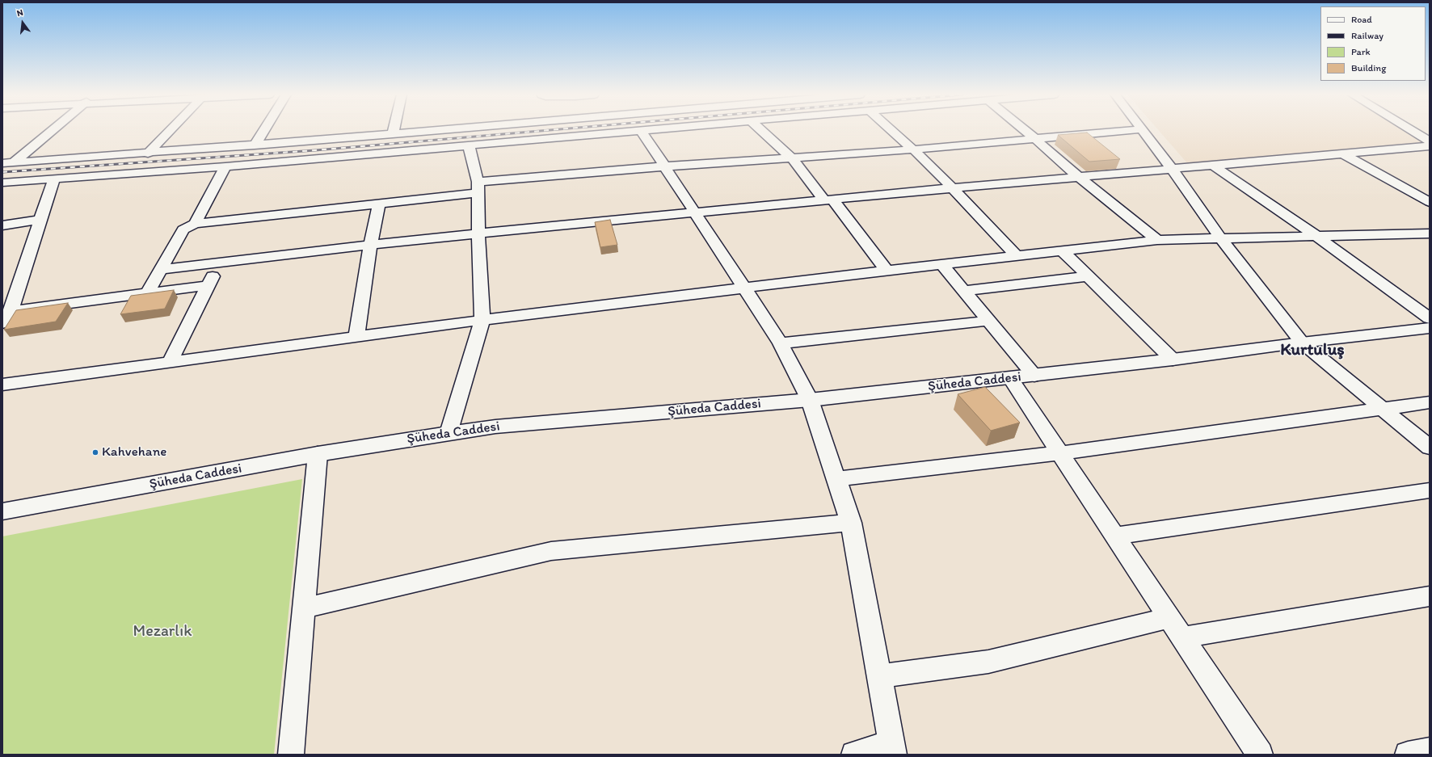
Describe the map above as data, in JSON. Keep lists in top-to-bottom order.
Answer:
{
  "streets": {
    "main road": ["Şüheda Caddesi"]
  },
  "districts": ["Kurtuluş"],
  "parks": ["Mezarlık"],
  "places": ["Kahvehane"],
  "legend": [
    "Road",
    "Railway",
    "Park",
    "Building"
  ],
  "north": "top"
}
